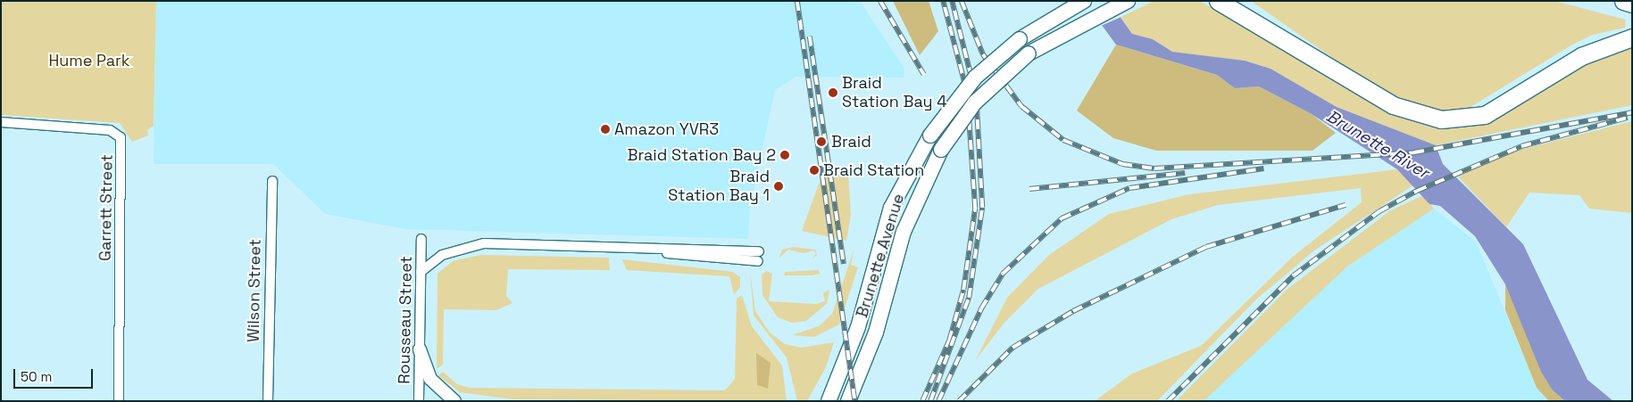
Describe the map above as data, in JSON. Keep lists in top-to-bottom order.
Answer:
{
  "streets": {
    "main road": ["Brunette Avenue"],
    "street": ["Garrett Street", "Wilson Street", "Rousseau Street"]
  },
  "water": ["Brunette River"],
  "parks": ["Hume Park"],
  "places": [
    "Braid Station Bay 4",
    "Amazon YVR3",
    "Braid",
    "Braid Station Bay 2",
    "Braid Station",
    "Braid Station Bay 1"
  ],
  "scale_bar": "50 m"
}
